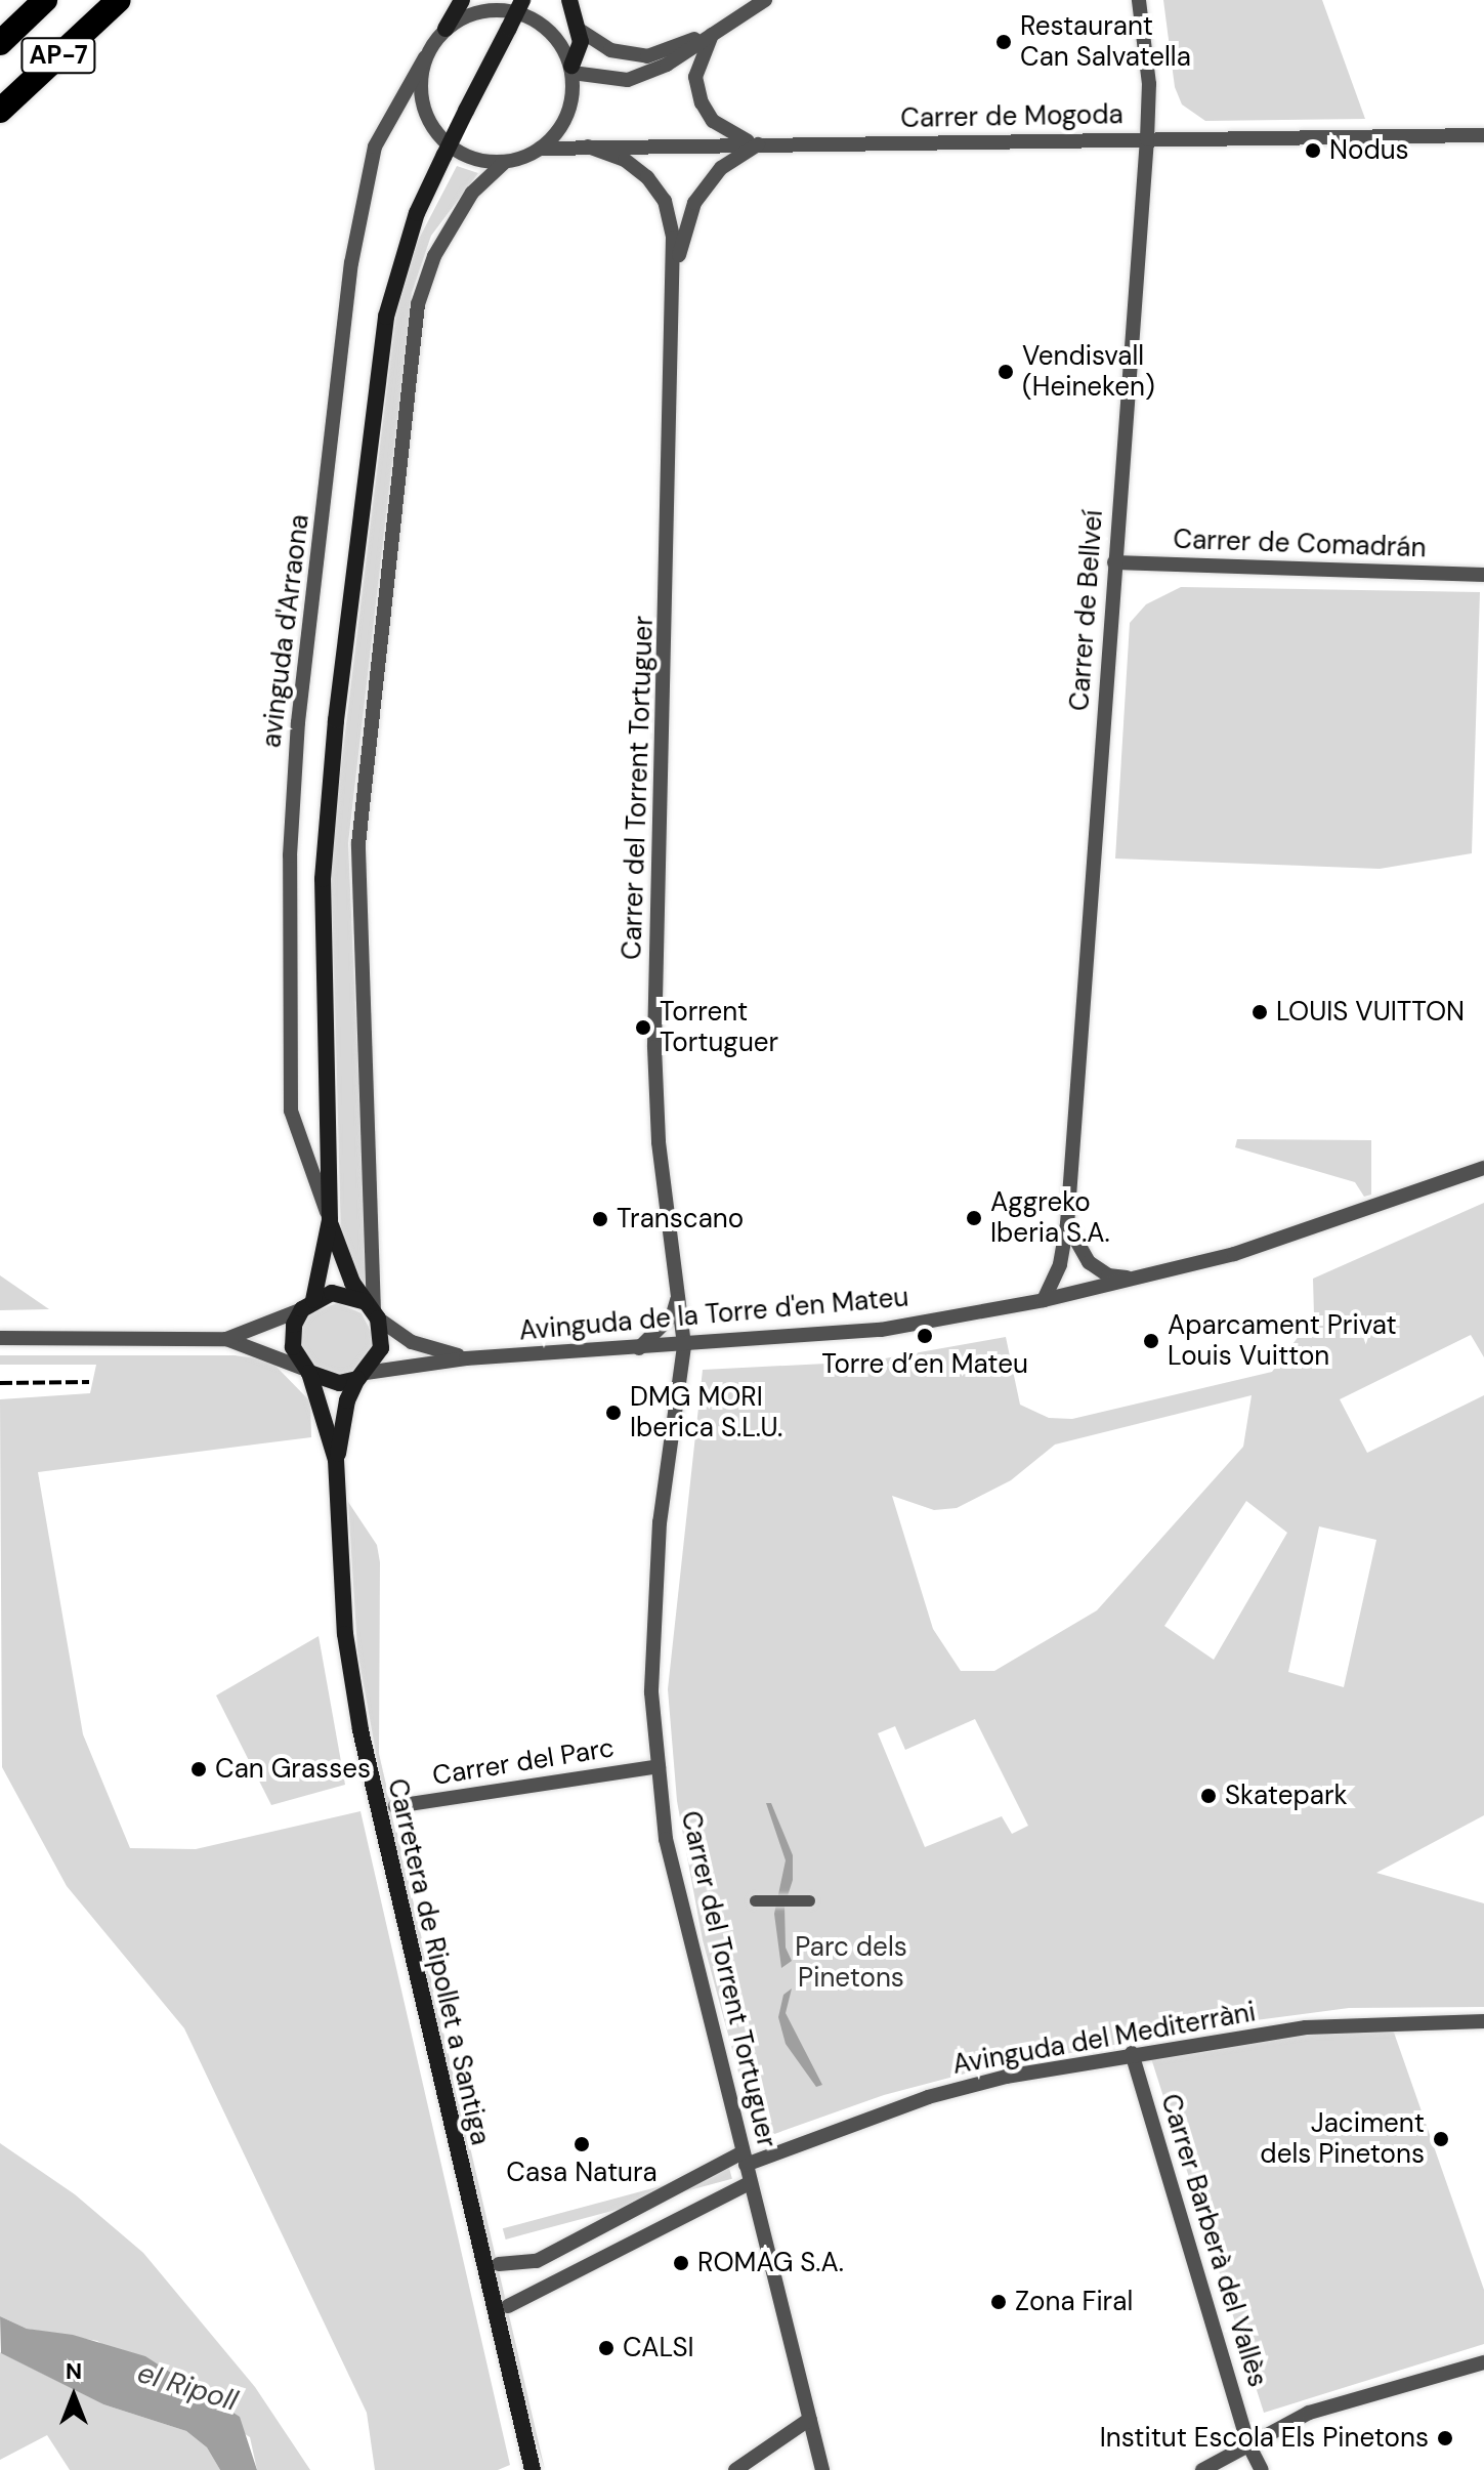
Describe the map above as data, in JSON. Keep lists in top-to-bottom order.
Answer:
{
  "streets": {
    "highway": ["AP-7"],
    "main road": ["Carretera de Ripollet a Santiga"],
    "street": [
      "Carrer de Mogoda",
      "Carrer de Comadrán",
      "Carrer de Bellveí",
      "avinguda d'Arraona",
      "Carrer del Torrent Tortuguer",
      "Avinguda de la Torre d'en Mateu",
      "Carrer del Parc",
      "Avinguda del Mediterràni",
      "Carrer Barberà del Vallès"
    ]
  },
  "crossings": [
    ["Carrer de Mogoda", "Carrer de Bellveí"],
    ["Carrer de Mogoda", "avinguda d'Arraona"],
    ["Carrer de Mogoda", "Carrer del Torrent Tortuguer"],
    ["Carrer de Comadrán", "Carrer de Bellveí"],
    ["Carrer de Bellveí", "Avinguda de la Torre d'en Mateu"],
    ["Carrer del Torrent Tortuguer", "Avinguda de la Torre d'en Mateu"],
    ["Carrer del Torrent Tortuguer", "Carrer del Parc"],
    ["Carrer del Torrent Tortuguer", "Avinguda del Mediterràni"],
    ["Avinguda del Mediterràni", "Carrer Barberà del Vallès"]
  ],
  "water": ["el Ripoll"],
  "parks": ["Parc dels Pinetons"],
  "places": [
    "Restaurant Can Salvatella",
    "Nodus",
    "Vendisvall (Heineken)",
    "LOUIS VUITTON",
    "Torrent Tortuguer",
    "Aggreko Iberia S.A.",
    "Transcano",
    "Torre d’en Mateu",
    "Aparcament Privat Louis Vuitton",
    "DMG MORI Iberica S.L.U.",
    "Can Grasses",
    "Skatepark",
    "Jaciment dels Pinetons",
    "Casa Natura",
    "ROMAG S.A.",
    "Zona Firal",
    "CALSI",
    "Institut Escola Els Pinetons"
  ],
  "north": "top"
}
